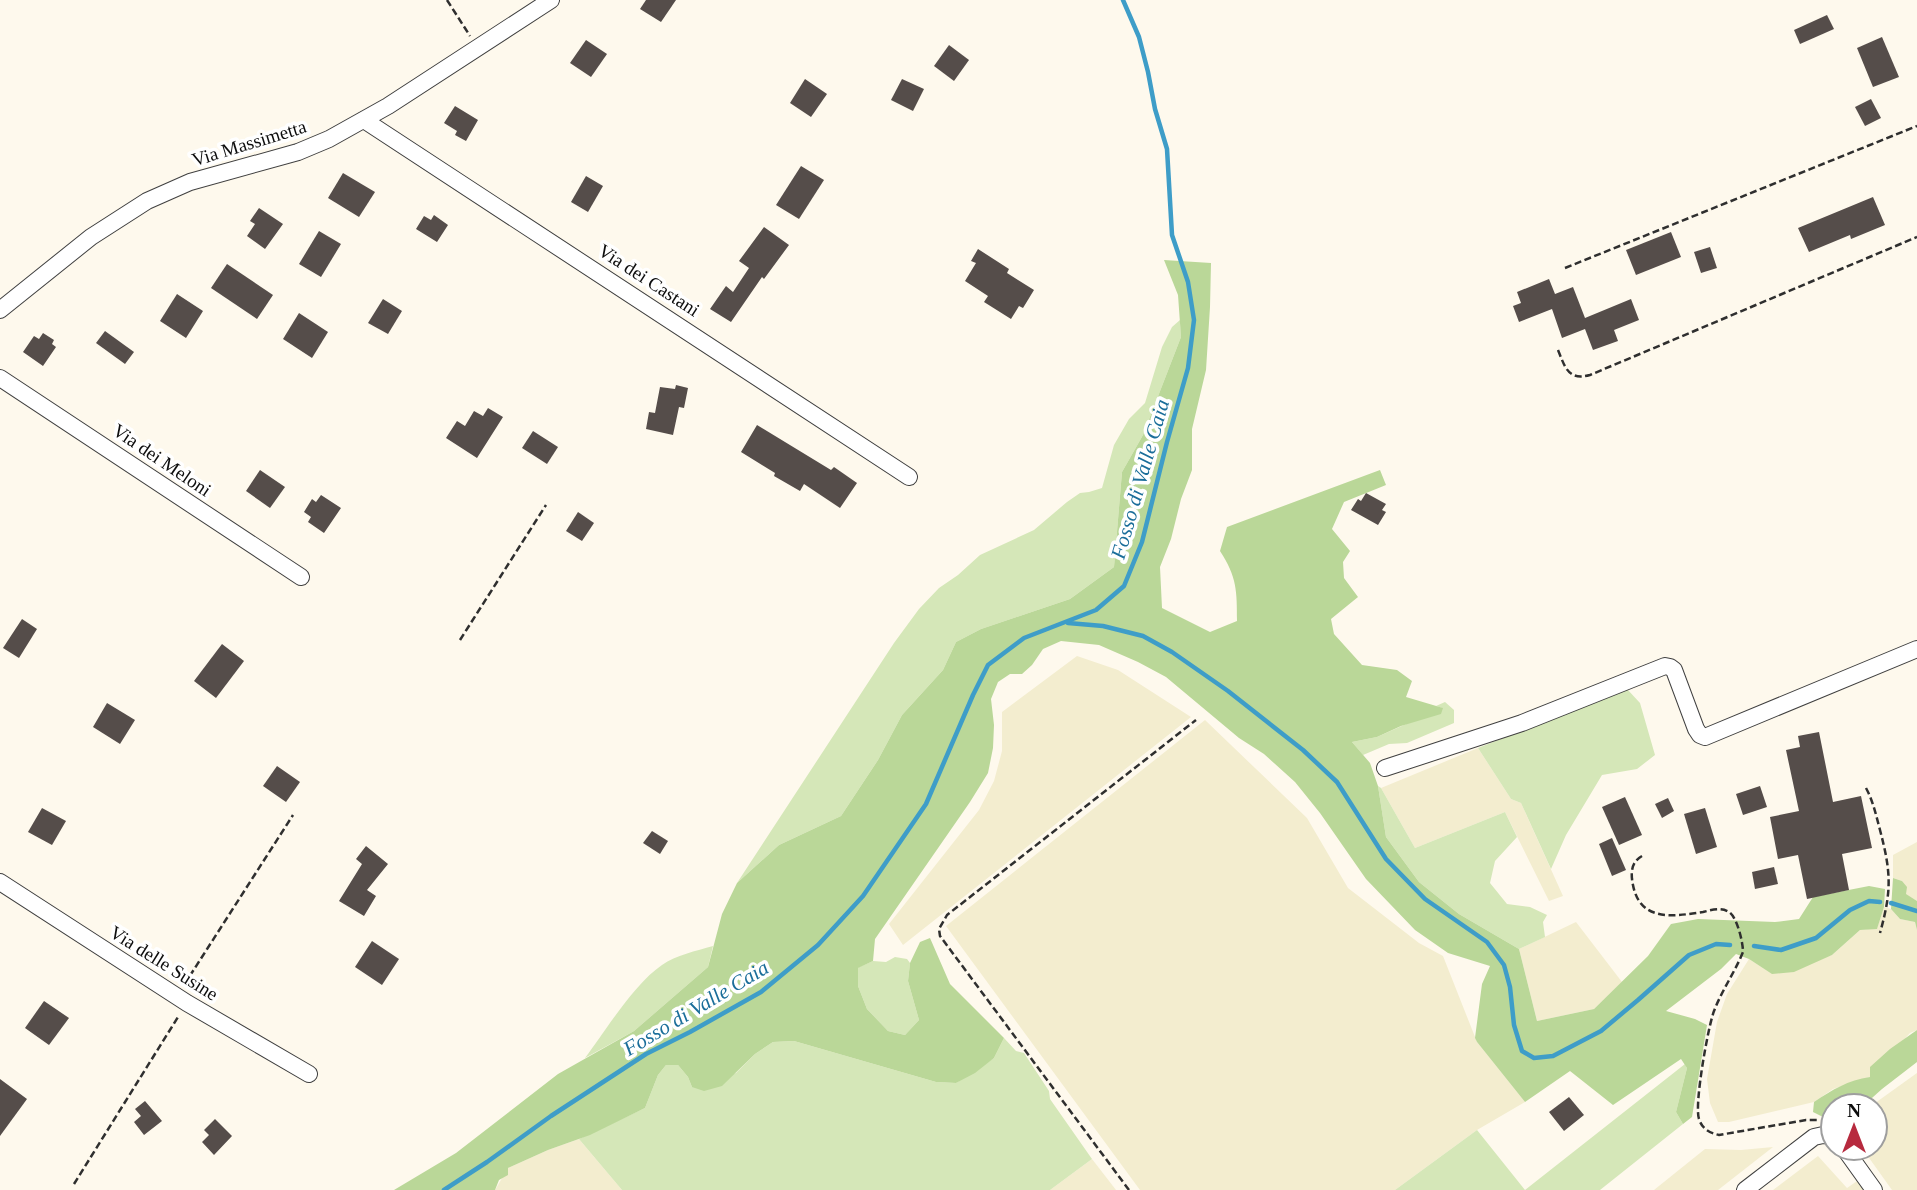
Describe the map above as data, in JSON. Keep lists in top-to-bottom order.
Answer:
{
  "streets": {
    "street": [
      "Via Massimetta",
      "Via dei Castani",
      "Via dei Meloni",
      "Via delle Susine"
    ]
  },
  "crossings": [
    ["Via Massimetta", "Via dei Castani"]
  ],
  "water": ["Fosso di Valle Caia"],
  "north": "top"
}
